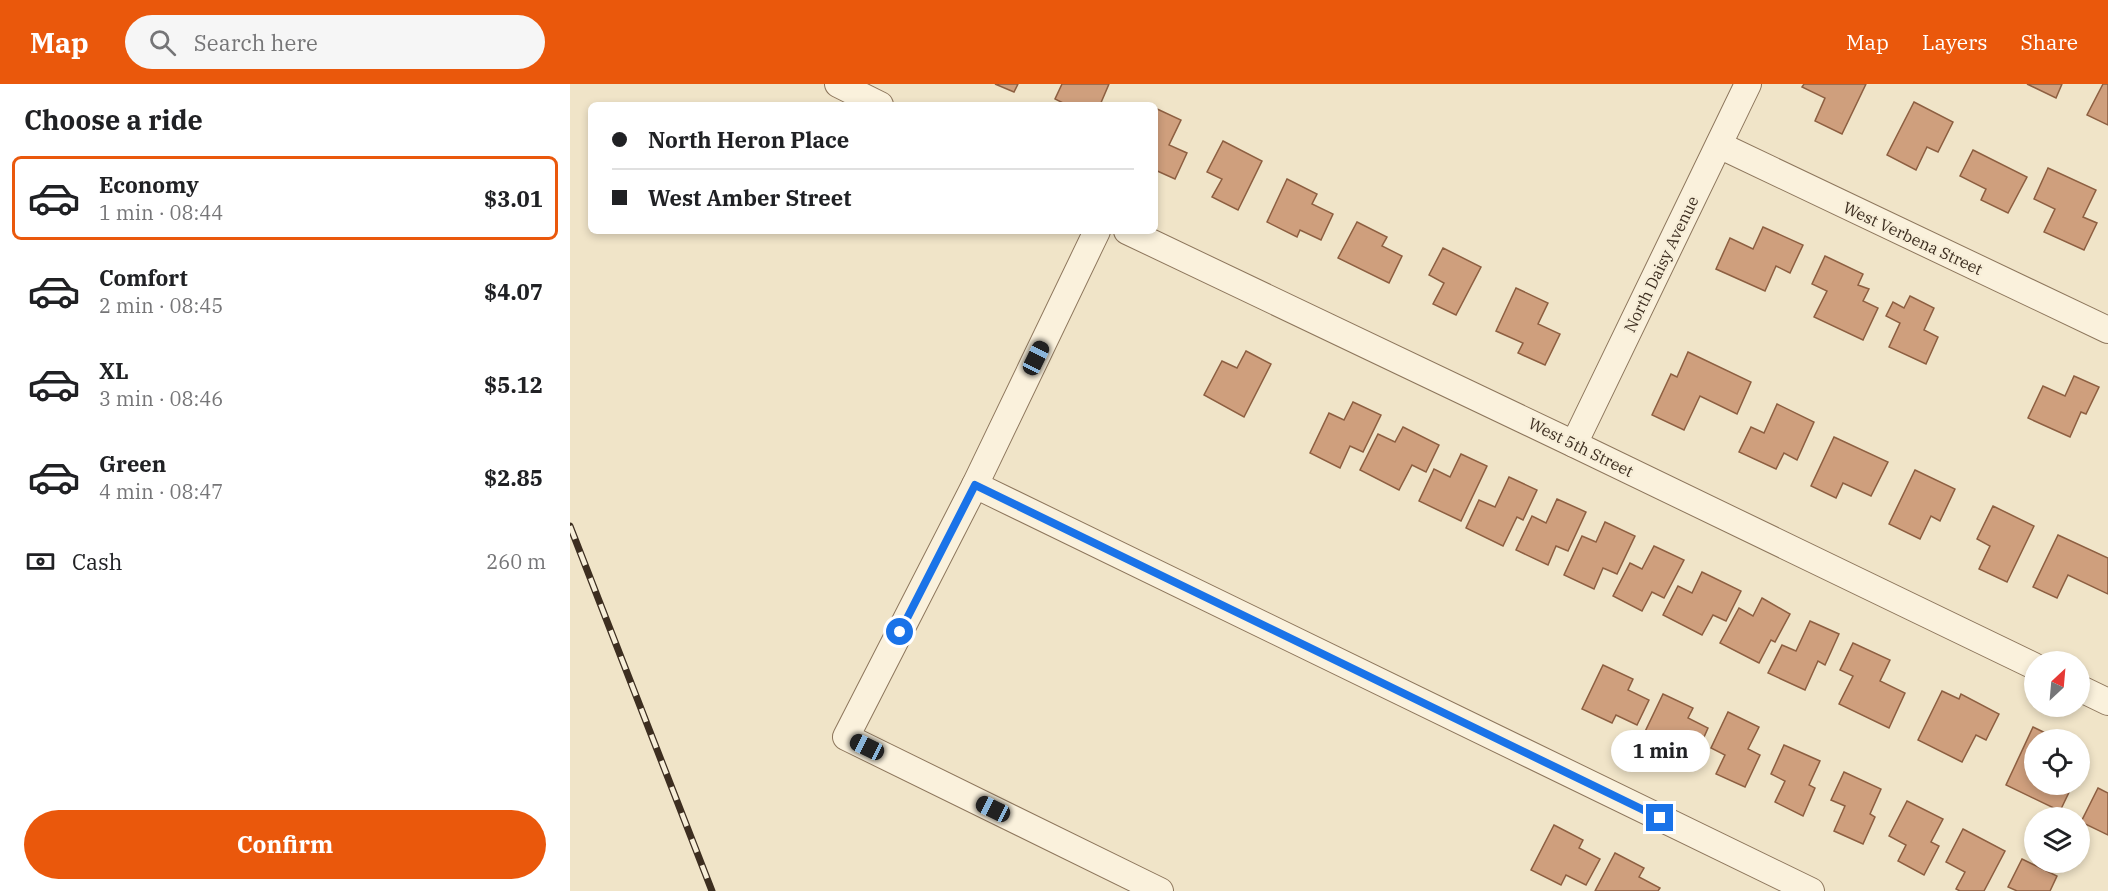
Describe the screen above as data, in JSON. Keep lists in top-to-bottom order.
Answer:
{
  "streets": {
    "street": ["West Verbena Street", "North Daisy Avenue", "West 5th Street"]
  },
  "crossings": [
    ["West Verbena Street", "North Daisy Avenue"],
    ["North Daisy Avenue", "West 5th Street"]
  ],
  "north": "top right",
  "page": {
    "header": "Map",
    "search": "Search here",
    "nav": ["Map", "Layers", "Share"],
    "heading": "Choose a ride",
    "banner": ["North Heron Place", "West Amber Street"],
    "list": [
      {
        "name": "Economy",
        "note": "1 min · 08:44",
        "value": "$3.01"
      },
      {
        "name": "Comfort",
        "note": "2 min · 08:45",
        "value": "$4.07"
      },
      {
        "name": "XL",
        "note": "3 min · 08:46",
        "value": "$5.12"
      },
      {
        "name": "Green",
        "note": "4 min · 08:47",
        "value": "$2.85"
      }
    ],
    "pay": ["Cash", "260 m"],
    "bubble": "1 min",
    "buttons": "Confirm"
  }
}
